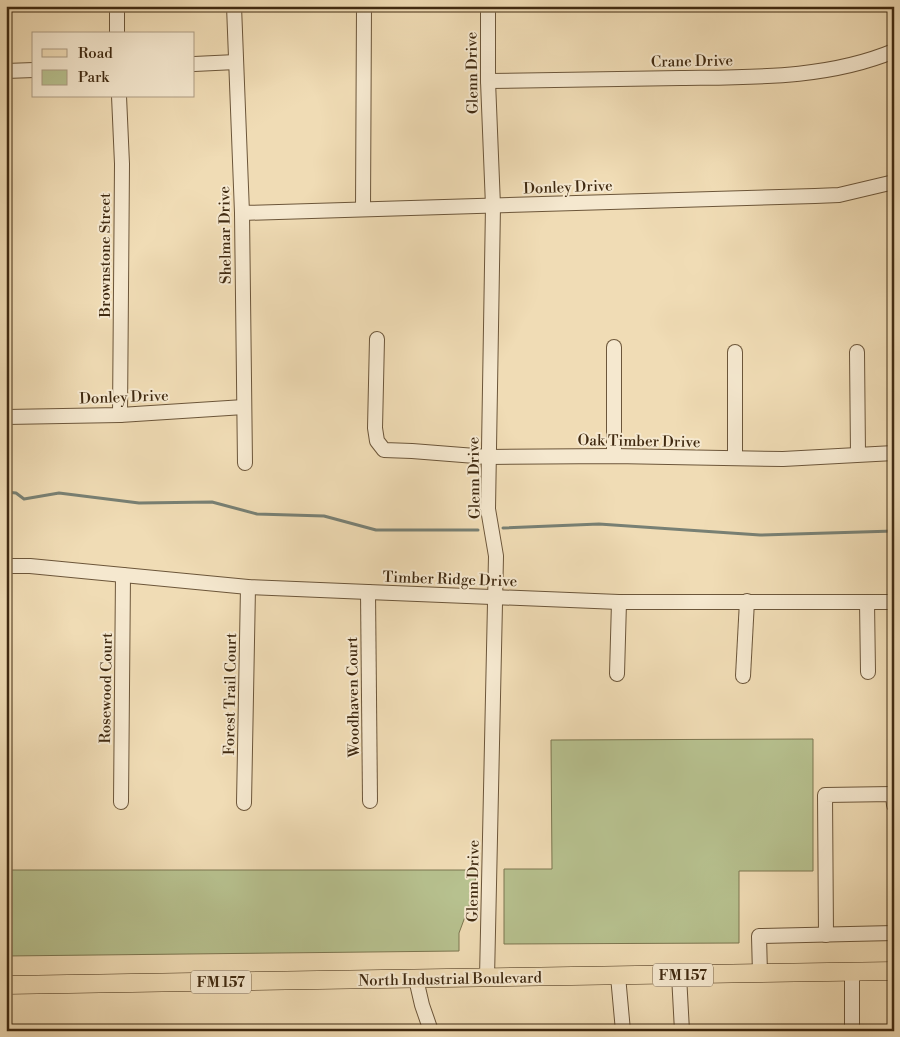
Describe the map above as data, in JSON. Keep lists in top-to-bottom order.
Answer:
{
  "streets": {
    "main road": ["FM 157", "North Industrial Boulevard"],
    "street": [
      "Crane Drive",
      "Glenn Drive",
      "Donley Drive",
      "Shelmar Drive",
      "Brownstone Street",
      "Oak Timber Drive",
      "Timber Ridge Drive",
      "Rosewood Court",
      "Forest Trail Court",
      "Woodhaven Court"
    ]
  },
  "crossings": [
    ["Crane Drive", "Glenn Drive"],
    ["Glenn Drive", "Donley Drive"],
    ["Glenn Drive", "Oak Timber Drive"],
    ["Glenn Drive", "Timber Ridge Drive"],
    ["Glenn Drive", "North Industrial Boulevard"],
    ["Donley Drive", "Shelmar Drive"],
    ["Donley Drive", "Brownstone Street"],
    ["Timber Ridge Drive", "Rosewood Court"],
    ["Timber Ridge Drive", "Forest Trail Court"],
    ["Timber Ridge Drive", "Woodhaven Court"]
  ],
  "legend": ["Road", "Park"]
}
